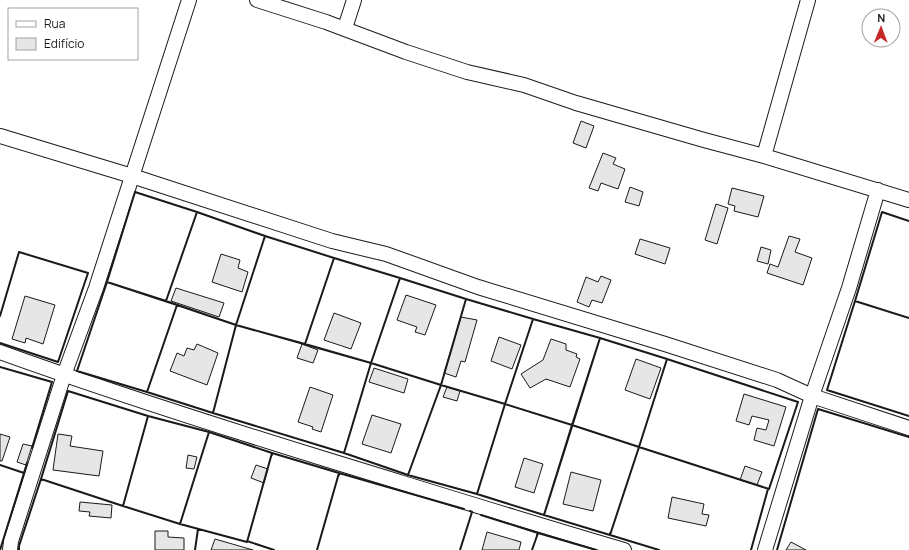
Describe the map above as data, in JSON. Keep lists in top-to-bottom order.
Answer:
{
  "legend": ["Rua", "Edifício"],
  "north": "top"
}
